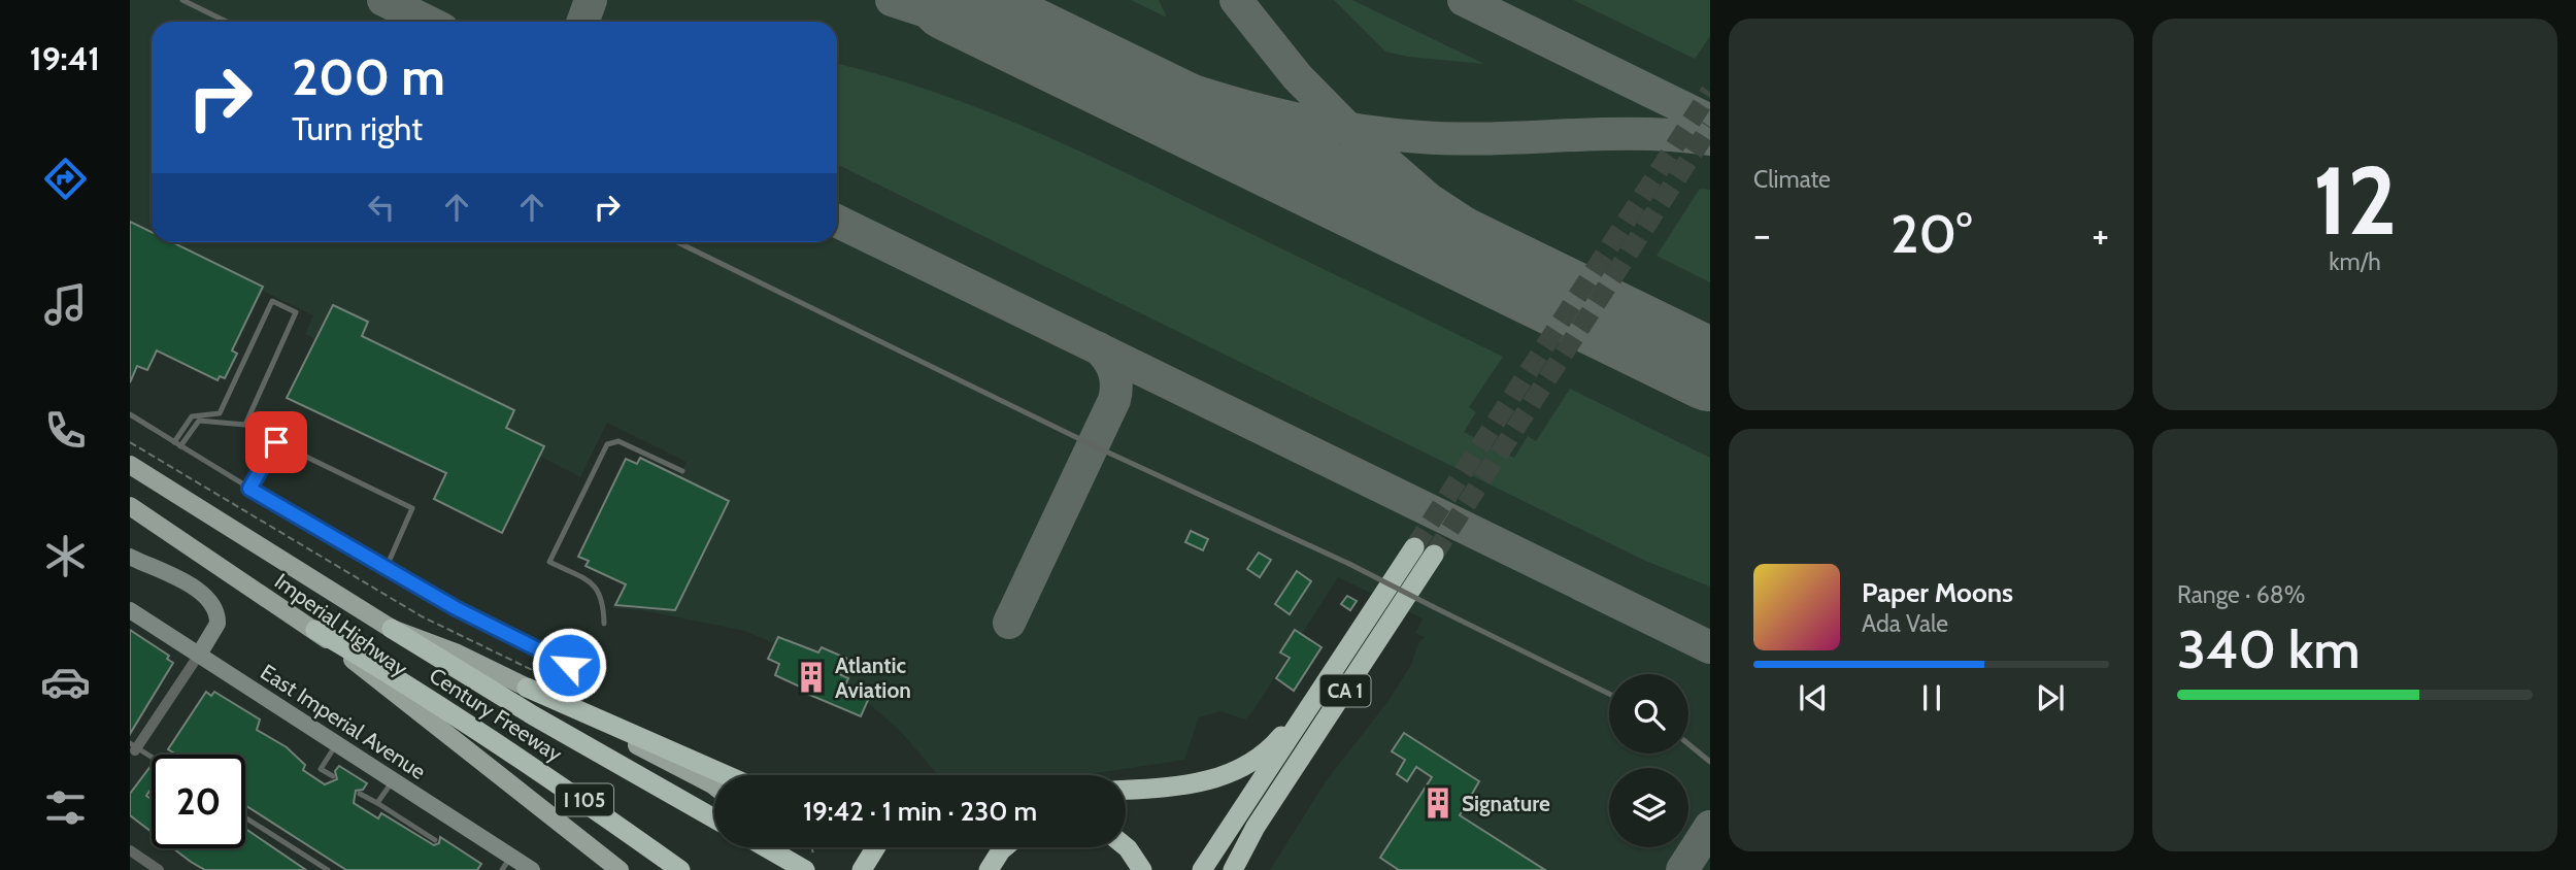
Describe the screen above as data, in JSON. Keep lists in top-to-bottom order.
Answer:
{
  "streets": {
    "highway": ["CA 1", "Century Freeway", "I 105"],
    "main road": ["Imperial Highway"],
    "street": ["East Imperial Avenue"]
  },
  "crossings": [
    ["Imperial Highway", "Century Freeway"]
  ],
  "places": {
    "building": ["Atlantic Aviation", "Signature"]
  },
  "page": {
    "tabs": "19:41",
    "tile": [
      "Climate",
      ["12", "km/h"],
      ["Range · 68%", "340 km"]
    ],
    "turn": ["200 m", "Turn right"],
    "heat": ["−", "20°", "+"],
    "song": ["Paper Moons", "Ada Vale"],
    "limit": "20",
    "trip": "19:42 · 1 min · 230 m"
  }
}
